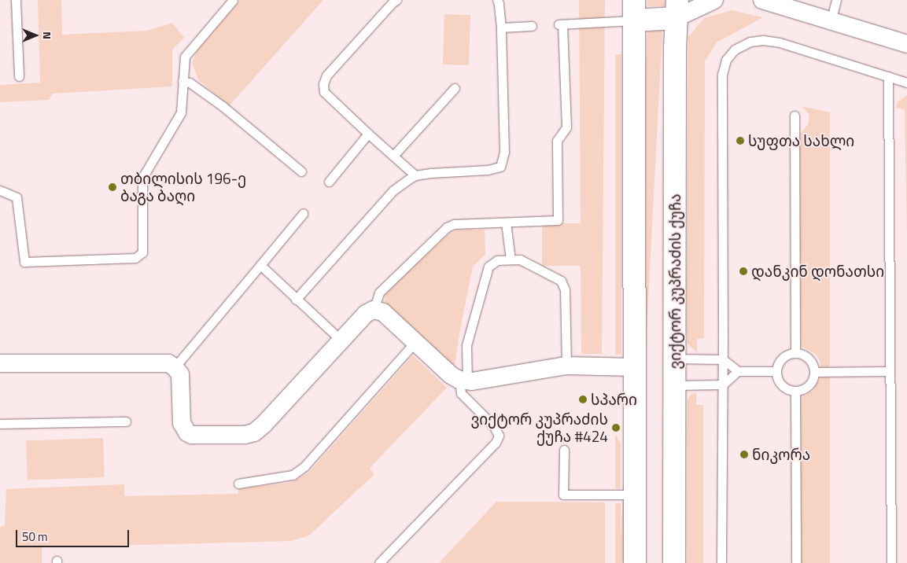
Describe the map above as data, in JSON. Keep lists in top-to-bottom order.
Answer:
{
  "streets": {
    "main road": ["ვიქტორ კუპრაძის ქუჩა"]
  },
  "places": [
    "სუფთა სახლი",
    "თბილისის 196-ე ბაგა ბაღი",
    "დანკინ დონათსი",
    "სპარი",
    "ვიქტორ კუპრაძის ქუჩა #424",
    "ნიკორა"
  ],
  "scale_bar": "50 m",
  "north": "right"
}
